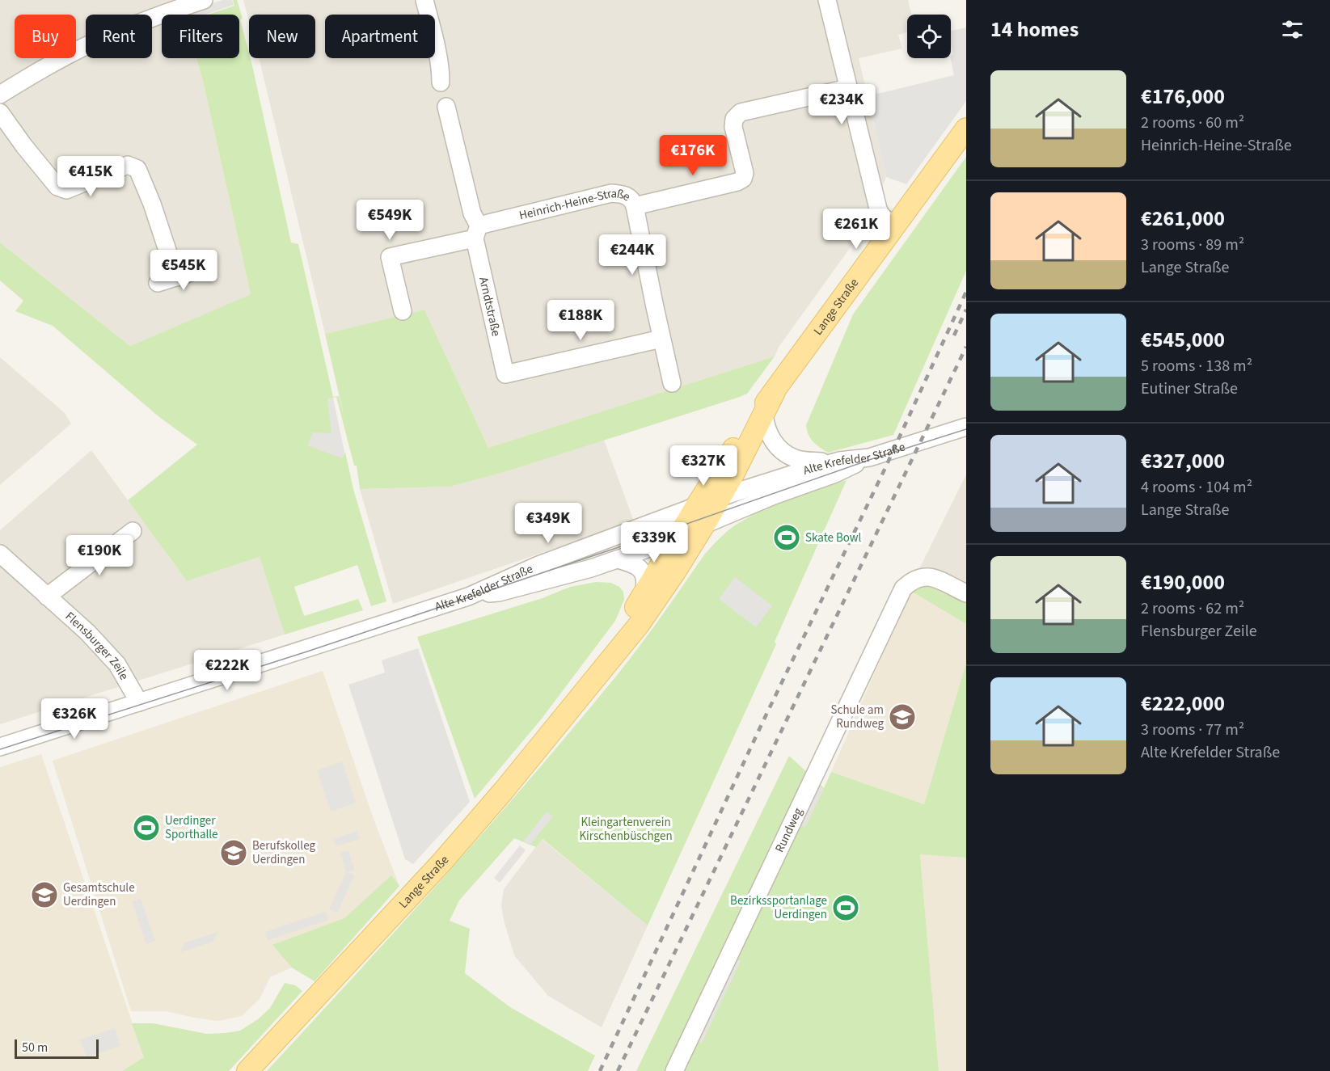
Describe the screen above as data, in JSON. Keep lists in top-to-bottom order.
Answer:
{
  "streets": {
    "main road": ["Lange Straße"],
    "street": [
      "Heinrich-Heine-Straße",
      "Arndtstraße",
      "Alte Krefelder Straße",
      "Flensburger Zeile",
      "Rundweg"
    ]
  },
  "crossings": [
    ["Heinrich-Heine-Straße", "Arndtstraße"],
    ["Lange Straße", "Alte Krefelder Straße"],
    ["Alte Krefelder Straße", "Flensburger Zeile"]
  ],
  "parks": ["Kleingartenverein Kirschenbüschgen"],
  "places": {
    "sports": ["Skate Bowl", "Uerdinger Sporthalle", "Bezirkssportanlage Uerdingen"],
    "school or university": ["Schule am Rundweg", "Berufskolleg Uerdingen", "Gesamtschule Uerdingen"]
  },
  "scale_bar": "50 m",
  "page": {
    "heading": "14 homes",
    "chip": [
      "Buy",
      "Rent",
      "Filters",
      "New",
      "Apartment"
    ],
    "list": [
      {
        "name": "€176,000",
        "note": "2 rooms · 60 m² · Heinrich-Heine-Straße"
      },
      {
        "name": "€261,000",
        "note": "3 rooms · 89 m² · Lange Straße"
      },
      {
        "name": "€545,000",
        "note": "5 rooms · 138 m² · Eutiner Straße"
      },
      {
        "name": "€327,000",
        "note": "4 rooms · 104 m² · Lange Straße"
      },
      {
        "name": "€190,000",
        "note": "2 rooms · 62 m² · Flensburger Zeile"
      },
      {
        "name": "€222,000",
        "note": "3 rooms · 77 m² · Alte Krefelder Straße"
      }
    ],
    "price": [
      "€234K",
      "€176K",
      "€415K",
      "€549K",
      "€261K",
      "€244K",
      "€545K",
      "€188K",
      "€327K",
      "€349K",
      "€339K",
      "€190K",
      "€222K",
      "€326K"
    ],
    "scale": "50 m"
  }
}
